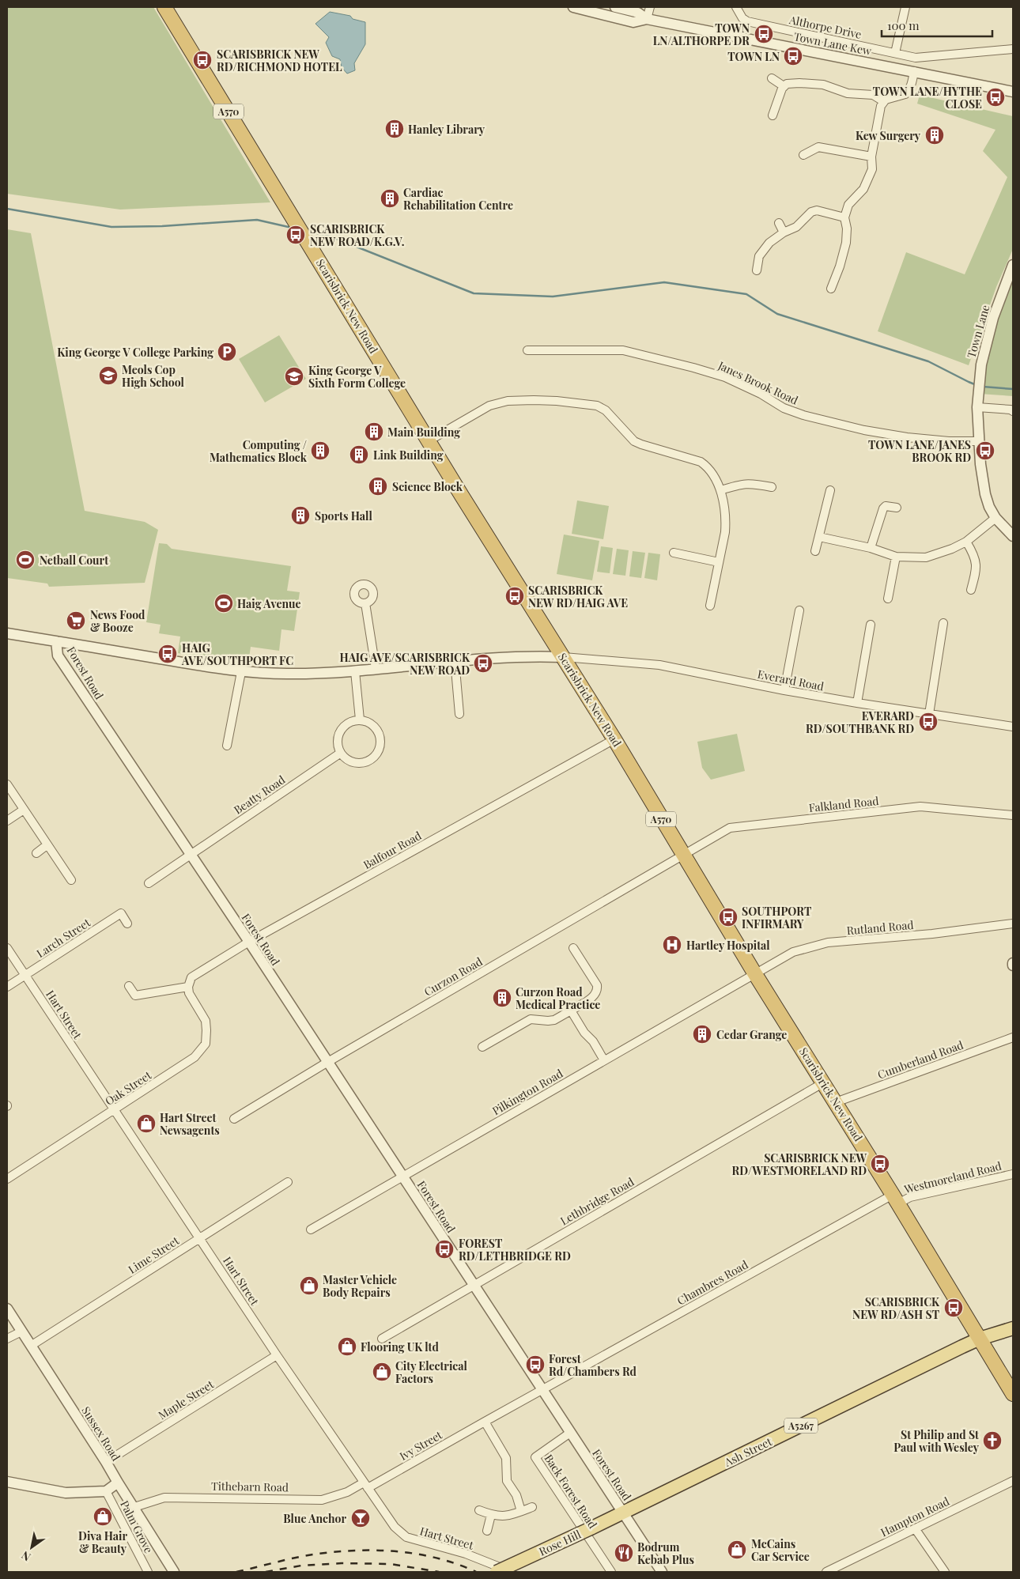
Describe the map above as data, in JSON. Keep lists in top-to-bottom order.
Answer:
{
  "streets": {
    "highway": ["A570", "Scarisbrick New Road"],
    "main road": ["A5267", "Ash Street", "Rose Hill"],
    "street": [
      "Althorpe Drive",
      "Town Lane Kew",
      "Town Lane",
      "Janes Brook Road",
      "Forest Road",
      "Everard Road",
      "Beatty Road",
      "Falkland Road",
      "Balfour Road",
      "Rutland Road",
      "Larch Street",
      "Curzon Road",
      "Hart Street",
      "Cumberland Road",
      "Oak Street",
      "Pilkington Road",
      "Westmoreland Road",
      "Lethbridge Road",
      "Lime Street",
      "Chambres Road",
      "Maple Street",
      "Sussex Road",
      "Ivy Street",
      "Tithebarn Road",
      "Back Forest Road",
      "Hampton Road",
      "Palm Grove"
    ]
  },
  "crossings": [
    ["Scarisbrick New Road", "Everard Road"],
    ["Scarisbrick New Road", "Falkland Road"],
    ["Scarisbrick New Road", "Balfour Road"],
    ["Scarisbrick New Road", "Rutland Road"],
    ["Scarisbrick New Road", "Curzon Road"],
    ["Scarisbrick New Road", "Cumberland Road"],
    ["Scarisbrick New Road", "Pilkington Road"],
    ["Scarisbrick New Road", "Westmoreland Road"],
    ["Scarisbrick New Road", "Lethbridge Road"],
    ["Scarisbrick New Road", "Chambres Road"],
    ["Scarisbrick New Road", "A5267"],
    ["Scarisbrick New Road", "Ash Street"],
    ["Town Lane", "Janes Brook Road"],
    ["Forest Road", "Beatty Road"],
    ["Forest Road", "Balfour Road"],
    ["Forest Road", "Curzon Road"],
    ["Forest Road", "Pilkington Road"],
    ["Forest Road", "Lethbridge Road"],
    ["Forest Road", "Chambres Road"],
    ["Forest Road", "Ash Street"],
    ["Forest Road", "Back Forest Road"],
    ["Forest Road", "Rose Hill"],
    ["Falkland Road", "Curzon Road"],
    ["Balfour Road", "Oak Street"],
    ["Rutland Road", "Pilkington Road"],
    ["Larch Street", "Hart Street"],
    ["Hart Street", "Oak Street"],
    ["Hart Street", "Lime Street"],
    ["Hart Street", "Maple Street"],
    ["Hart Street", "Ivy Street"],
    ["Hart Street", "Tithebarn Road"],
    ["Hart Street", "Rose Hill"],
    ["Westmoreland Road", "Chambres Road"],
    ["Lime Street", "Sussex Road"],
    ["Chambres Road", "Ivy Street"],
    ["Maple Street", "Sussex Road"],
    ["A5267", "Ash Street"],
    ["Sussex Road", "Tithebarn Road"],
    ["Ivy Street", "Tithebarn Road"],
    ["Ash Street", "Rose Hill"]
  ],
  "places": {
    "bus stop": [
      "TOWN LN/ALTHORPE DR",
      "TOWN LN",
      "SCARISBRICK NEW RD/RICHMOND HOTEL",
      "TOWN LANE/HYTHE CLOSE",
      "SCARISBRICK NEW ROAD/K.G.V.",
      "TOWN LANE/JANES BROOK RD",
      "SCARISBRICK NEW RD/HAIG AVE",
      "HAIG AVE/SOUTHPORT FC",
      "HAIG AVE/SCARISBRICK NEW ROAD",
      "EVERARD RD/SOUTHBANK RD",
      "SOUTHPORT INFIRMARY",
      "SCARISBRICK NEW RD/WESTMORELAND RD",
      "FOREST RD/LETHBRIDGE RD",
      "SCARISBRICK NEW RD/ASH ST",
      "Forest Rd/Chambers Rd"
    ],
    "building": [
      "Hanley Library",
      "Kew Surgery",
      "Cardiac Rehabilitation Centre",
      "Main Building",
      "Computing / Mathematics Block",
      "Link Building",
      "Science Block",
      "Sports Hall",
      "Curzon Road Medical Practice",
      "Cedar Grange"
    ],
    "parking": ["King George V College Parking"],
    "school or university": ["Meols Cop High School", "King George V Sixth Form College"],
    "sports": ["Netball Court", "Haig Avenue"],
    "supermarket": ["News Food & Booze"],
    "hospital": ["Hartley Hospital"],
    "shop": [
      "Hart Street Newsagents",
      "Master Vehicle Body Repairs",
      "Flooring UK ltd",
      "City Electrical Factors",
      "Diva Hair & Beauty",
      "McCains Car Service"
    ],
    "church": ["St Philip and St Paul with Wesley"],
    "bar": ["Blue Anchor"],
    "restaurant": ["Bodrum Kebab Plus"]
  },
  "scale_bar": "100 m",
  "north": "bottom left"
}
